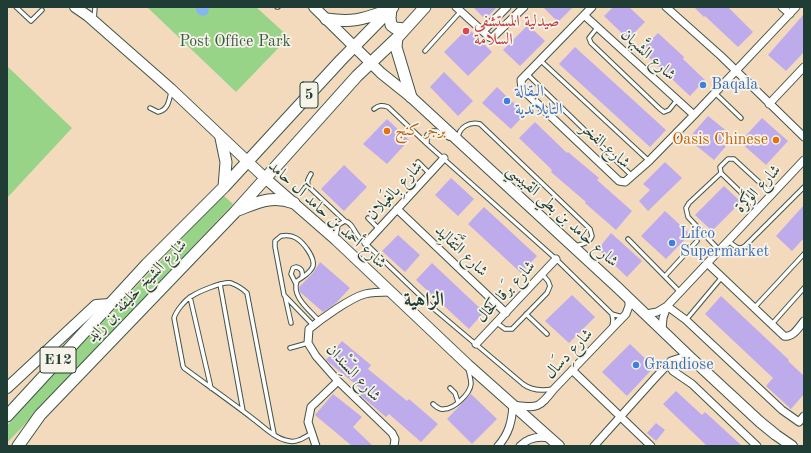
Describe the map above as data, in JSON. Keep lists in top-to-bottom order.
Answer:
{
  "streets": {
    "main road": [
      "5",
      "شارع أحمد بن حامد آل حامد",
      "شارع حامد بن بطي القبيسي",
      "شارع الشيخ خليفة بن زايد",
      "E12"
    ],
    "street": [
      "شارع الشَّبهان",
      "شارع الفخر",
      "شارع الوَكرة",
      "شارع بِالغَيلان",
      "شارع التَّقَالِيد",
      "شارع بَرقا كحال",
      "شارع دِسَال",
      "شارع السِّنْدان"
    ]
  },
  "crossings": [
    ["شارع الشَّبهان", "شارع الفخر"],
    ["5", "شارع أحمد بن حامد آل حامد"],
    ["5", "شارع حامد بن بطي القبيسي"],
    ["5", "شارع الشيخ خليفة بن زايد"],
    ["شارع الوَكرة", "شارع حامد بن بطي القبيسي"],
    ["شارع بِالغَيلان", "شارع التَّقَالِيد"],
    ["شارع أحمد بن حامد آل حامد", "شارع الشيخ خليفة بن زايد"],
    ["شارع أحمد بن حامد آل حامد", "شارع دِسَال"],
    ["شارع حامد بن بطي القبيسي", "شارع دِسَال"],
    ["شارع التَّقَالِيد", "شارع بَرقا كحال"]
  ],
  "districts": ["الزاهية"],
  "parks": ["Post Office Park"],
  "places": [
    "صيدلية المستشفى السلامة",
    "Baqala",
    "البقالة التايلاندية",
    "برجر كنج",
    "Oasis Chinese",
    "Lifco Supermarket",
    "Grandiose"
  ]
}
